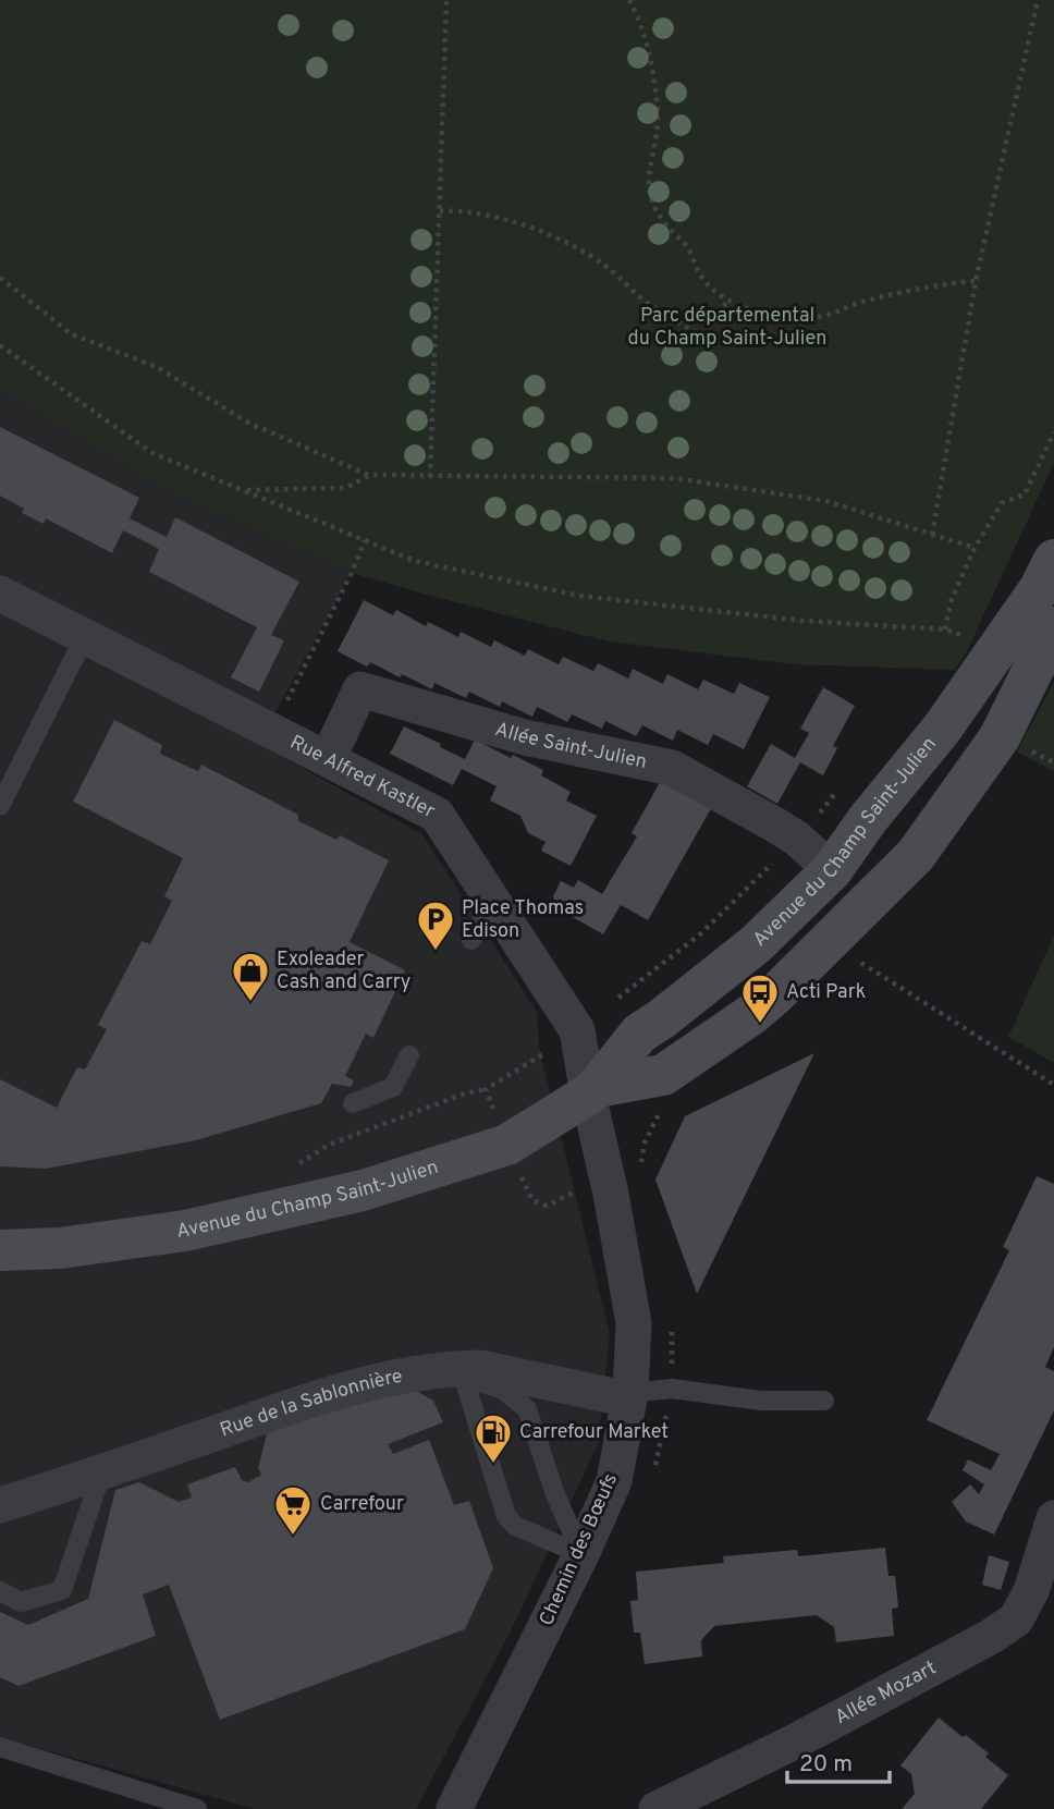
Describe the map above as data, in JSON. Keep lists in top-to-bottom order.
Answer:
{
  "streets": {
    "main road": ["Avenue du Champ Saint-Julien"],
    "street": [
      "Allée Saint-Julien",
      "Rue Alfred Kastler",
      "Rue de la Sablonnière",
      "Chemin des Bœufs",
      "Allée Mozart"
    ]
  },
  "crossings": [
    ["Allée Saint-Julien", "Rue Alfred Kastler"],
    ["Allée Saint-Julien", "Avenue du Champ Saint-Julien"],
    ["Rue Alfred Kastler", "Avenue du Champ Saint-Julien"],
    ["Rue Alfred Kastler", "Chemin des Bœufs"],
    ["Avenue du Champ Saint-Julien", "Chemin des Bœufs"],
    ["Rue de la Sablonnière", "Chemin des Bœufs"]
  ],
  "parks": ["Parc départemental du Champ Saint-Julien"],
  "places": {
    "parking": ["Place Thomas Edison"],
    "shop": ["Exoleader Cash and Carry"],
    "bus stop": ["Acti Park"],
    "fuel station": ["Carrefour Market"],
    "supermarket": ["Carrefour"]
  },
  "scale_bar": "20 m"
}
